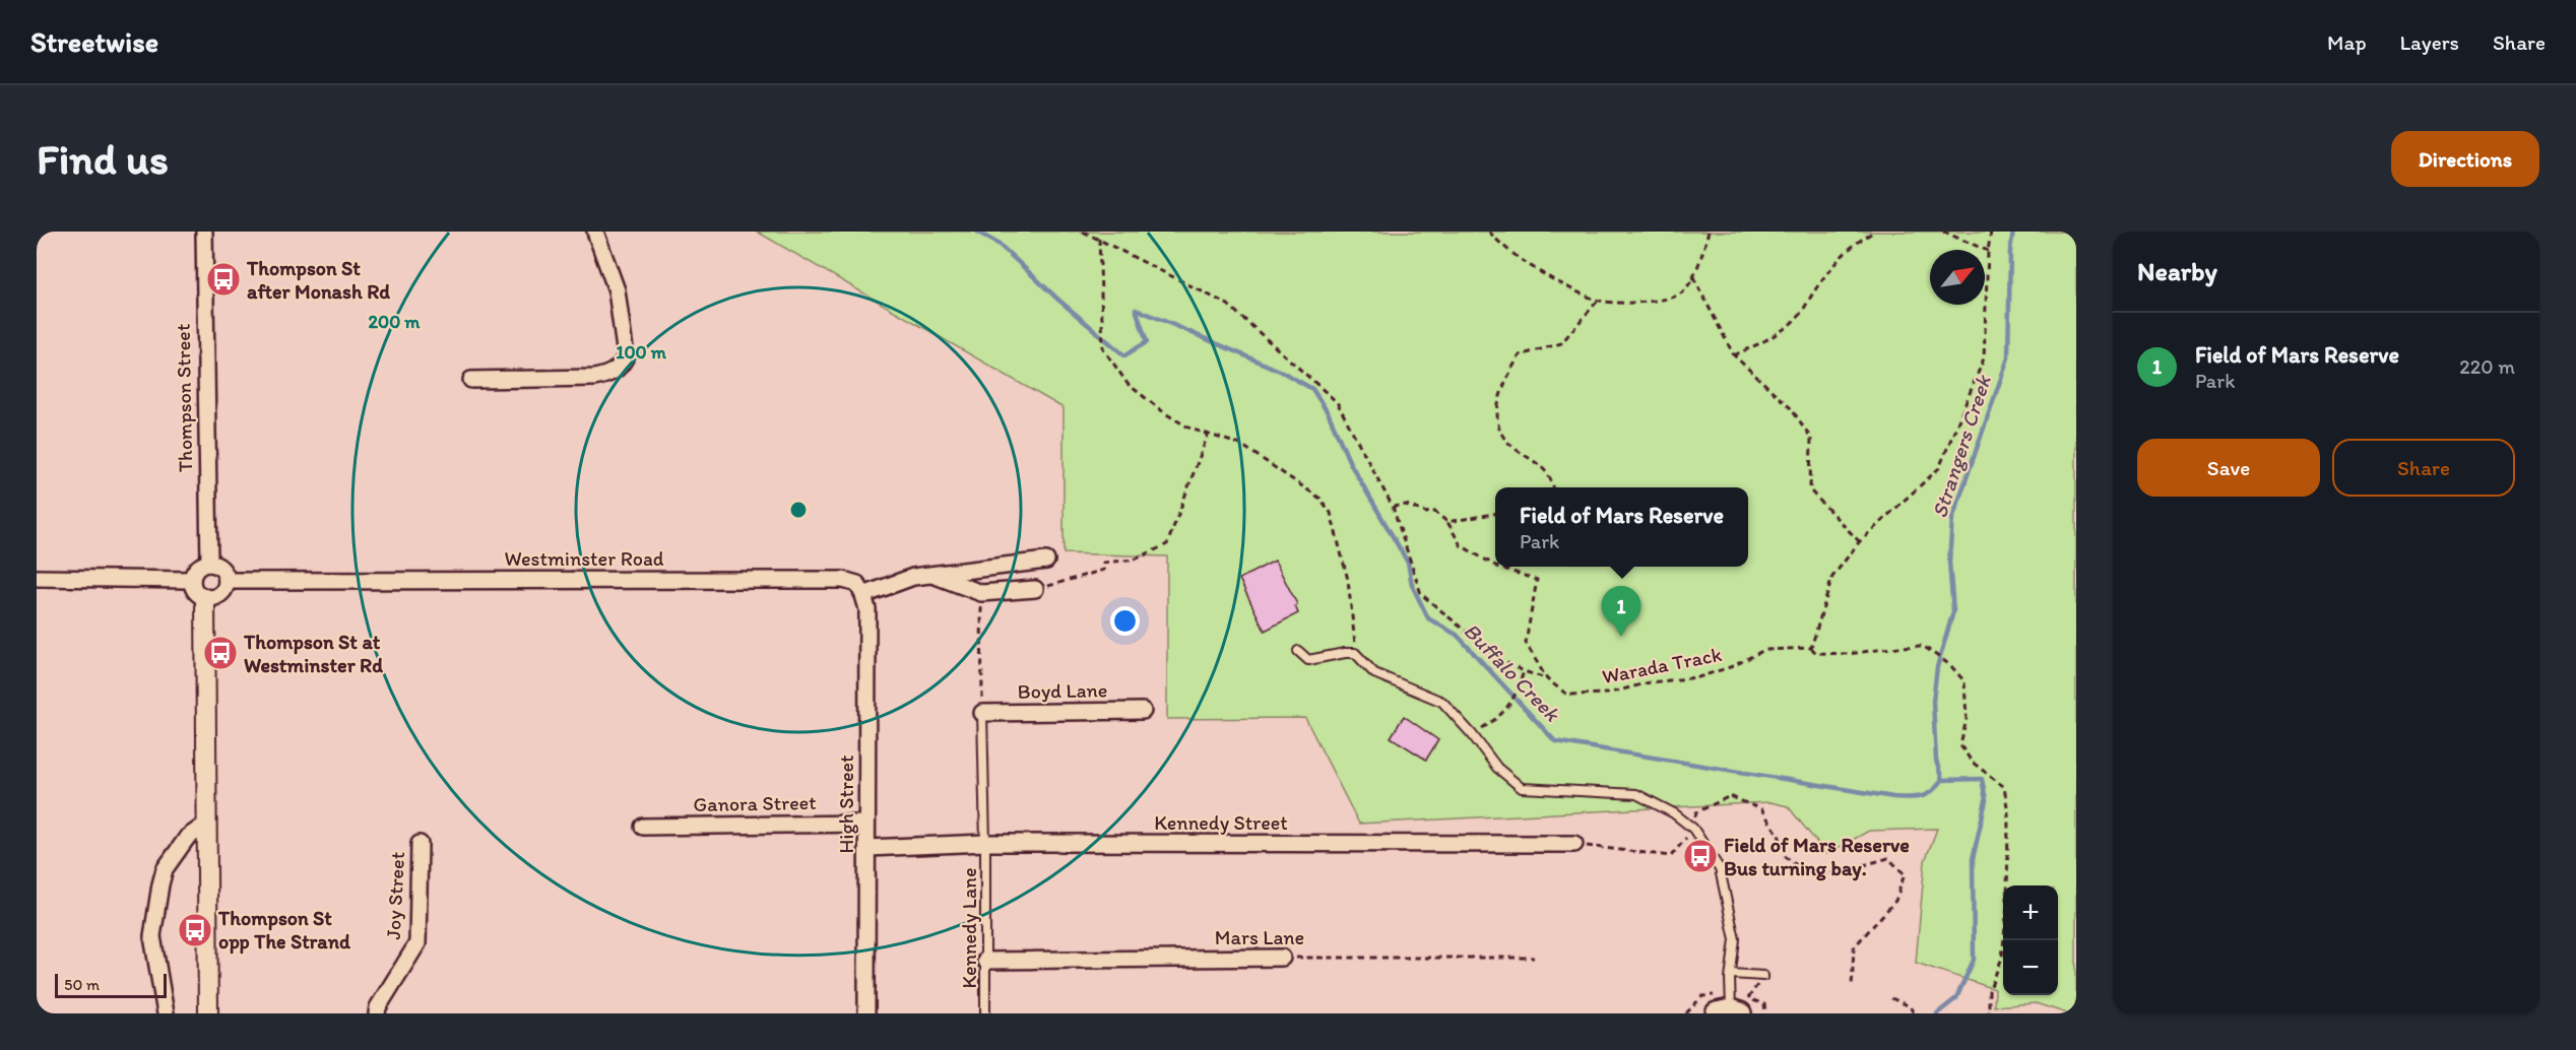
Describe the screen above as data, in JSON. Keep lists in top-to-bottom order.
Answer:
{
  "streets": {
    "street": [
      "Thompson Street",
      "Westminster Road",
      "Boyd Lane",
      "Ganora Street",
      "High Street",
      "Kennedy Street",
      "Joy Street",
      "Mars Lane"
    ],
    "lane": ["Kennedy Lane"],
    "path": ["Warada Track"]
  },
  "crossings": [
    ["Thompson Street", "Westminster Road"],
    ["Westminster Road", "High Street"],
    ["Ganora Street", "High Street"],
    ["High Street", "Kennedy Street"],
    ["Kennedy Street", "Kennedy Lane"],
    ["Kennedy Lane", "Mars Lane"]
  ],
  "water": ["Strangers Creek", "Buffalo Creek"],
  "places": {
    "bus stop": [
      "Thompson St after Monash Rd",
      "Thompson St at Westminster Rd",
      "Field of Mars Reserve Bus turning bay.",
      "Thompson St opp The Strand"
    ]
  },
  "scale_bar": "50 m",
  "north": "top right",
  "page": {
    "header": "Streetwise",
    "nav": ["Map", "Layers", "Share"],
    "buttons": [
      "Directions",
      ["Save", "Share"]
    ],
    "title": "Find us",
    "heading": "Nearby",
    "list": [
      {
        "mark": "1",
        "name": "Field of Mars Reserve",
        "note": "Park",
        "value": "220 m"
      }
    ],
    "popup": ["Field of Mars Reserve", "Park"],
    "pins": "1",
    "map_buttons": ["+", "−"],
    "scale": "50 m"
  },
  "rings": ["200 m", "100 m"]
}
